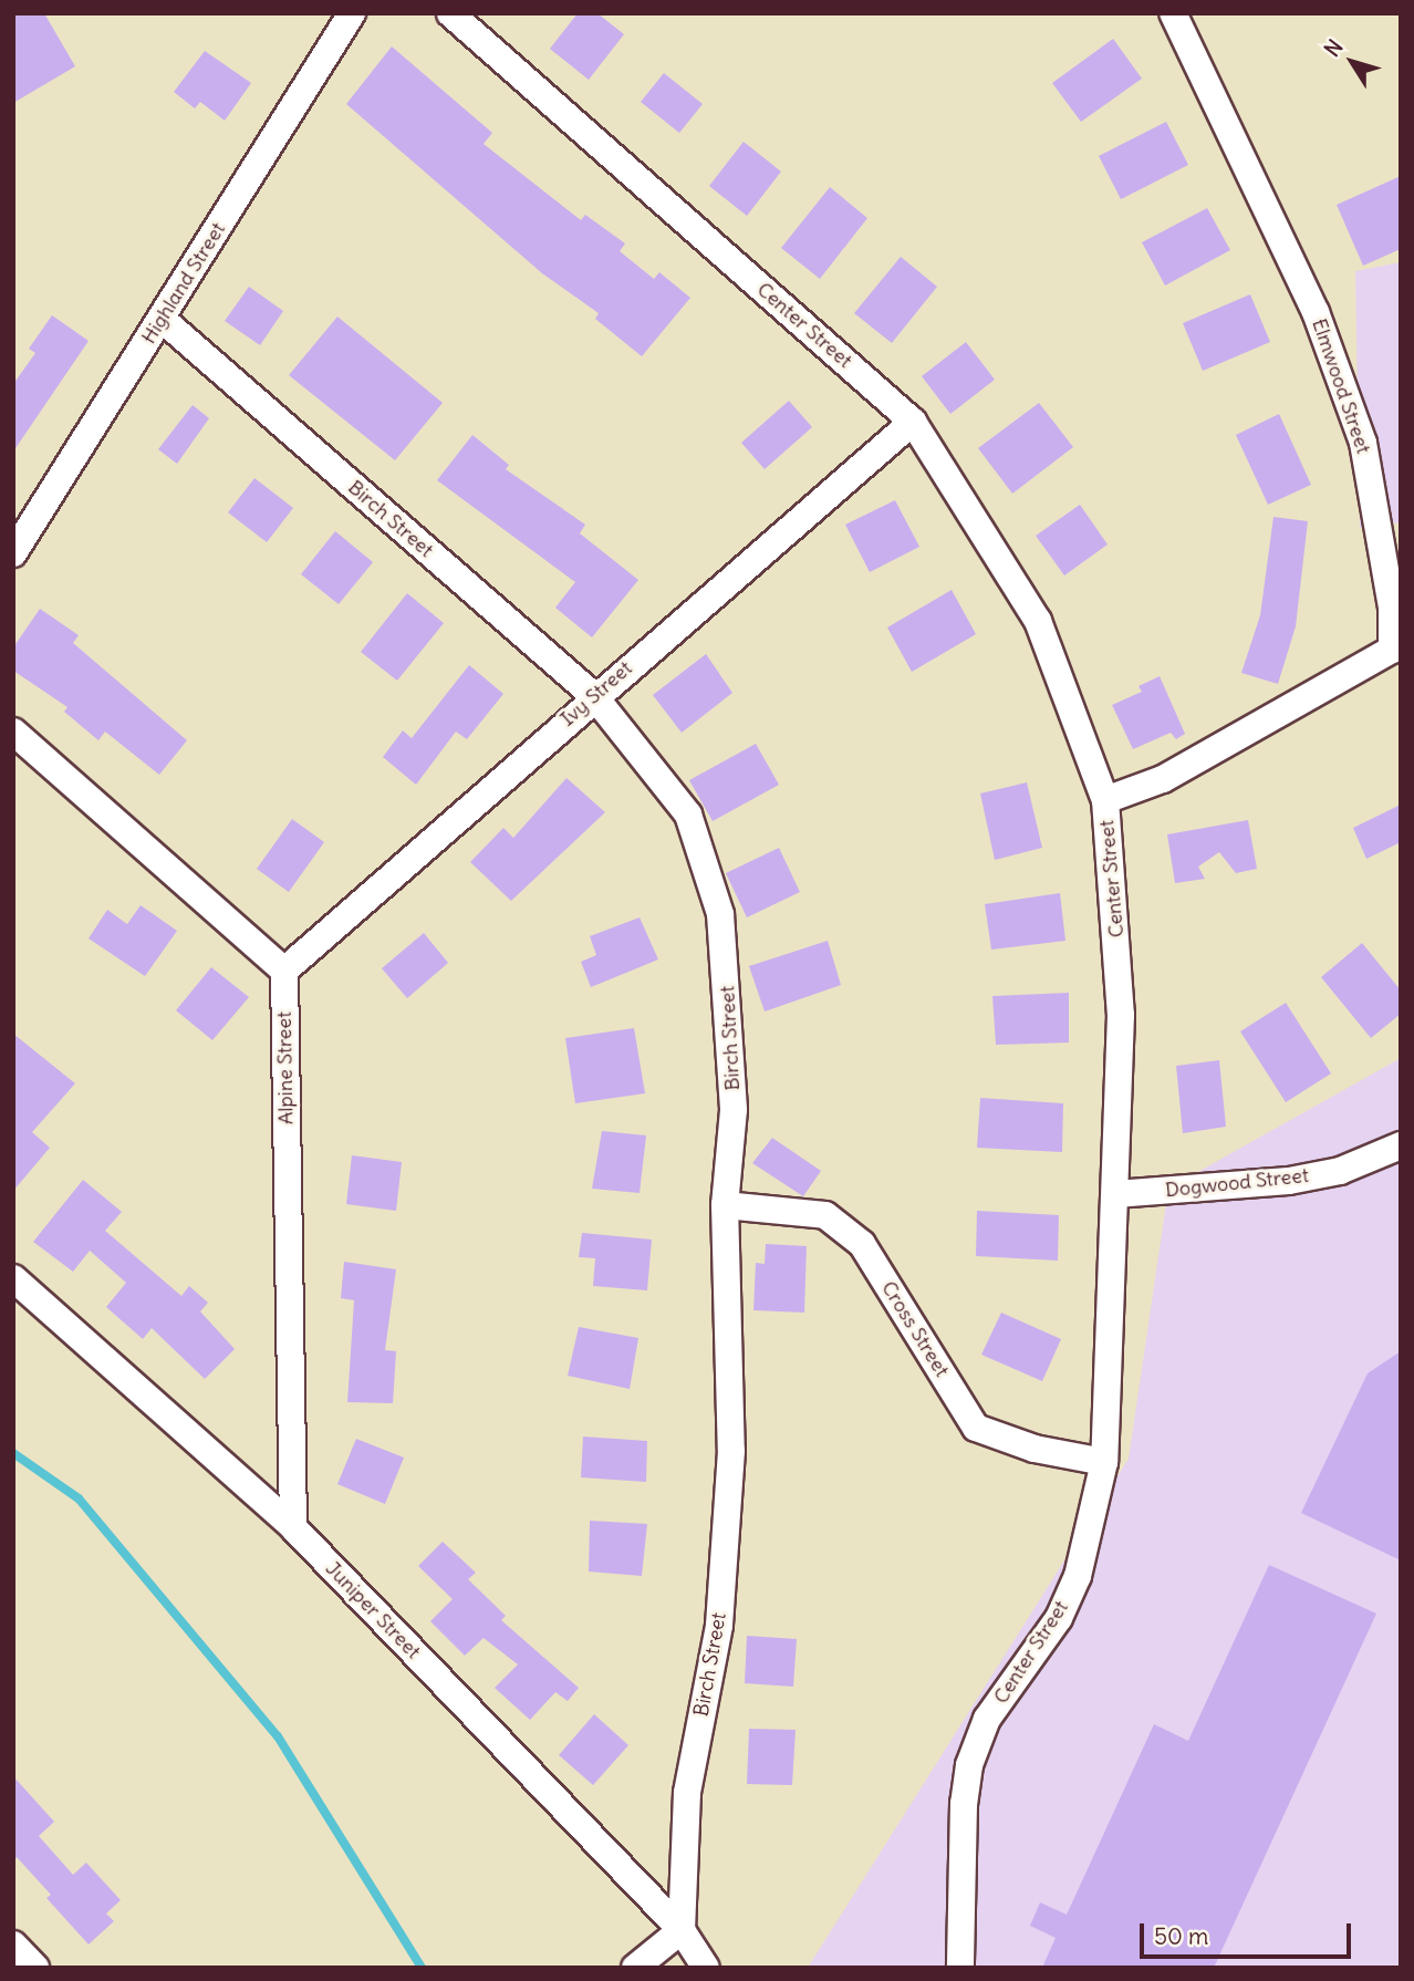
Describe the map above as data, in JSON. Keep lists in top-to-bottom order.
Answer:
{
  "streets": {
    "street": [
      "Highland Street",
      "Center Street",
      "Elmwood Street",
      "Birch Street",
      "Ivy Street",
      "Alpine Street",
      "Dogwood Street",
      "Cross Street",
      "Juniper Street"
    ]
  },
  "crossings": [
    ["Highland Street", "Birch Street"],
    ["Center Street", "Elmwood Street"],
    ["Center Street", "Ivy Street"],
    ["Center Street", "Dogwood Street"],
    ["Center Street", "Cross Street"],
    ["Birch Street", "Ivy Street"],
    ["Birch Street", "Cross Street"],
    ["Birch Street", "Juniper Street"],
    ["Ivy Street", "Alpine Street"],
    ["Alpine Street", "Juniper Street"]
  ],
  "scale_bar": "50 m",
  "north": "top left"
}
